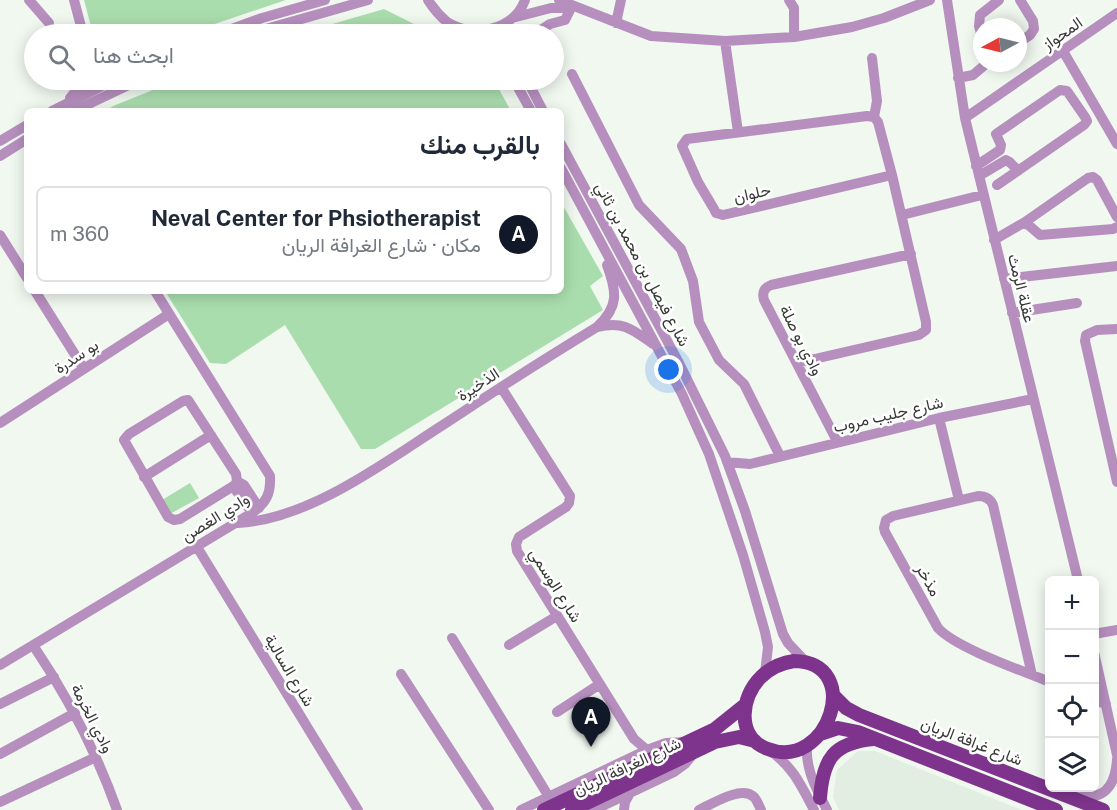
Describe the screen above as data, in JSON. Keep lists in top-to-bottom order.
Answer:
{
  "streets": {
    "main road": ["شارع غرافة الريان", "شارع الغرافة الريان"],
    "street": [
      "المحواز",
      "حلوان",
      "شارع فيصل بن محمد بن ثاني",
      "عقلة الرمث",
      "وادي بو صلة",
      "بو سدرة",
      "الذخيرة",
      "شارع جليب مروب",
      "وادي الغصن",
      "مذخر",
      "شارع الوسمي",
      "شارع السالية",
      "وادي الخرمة"
    ]
  },
  "crossings": [
    ["المحواز", "عقلة الرمث"],
    ["شارع فيصل بن محمد بن ثاني", "الذخيرة"],
    ["شارع فيصل بن محمد بن ثاني", "شارع جليب مروب"],
    ["شارع فيصل بن محمد بن ثاني", "شارع غرافة الريان"],
    ["شارع فيصل بن محمد بن ثاني", "شارع الغرافة الريان"],
    ["عقلة الرمث", "شارع جليب مروب"],
    ["وادي بو صلة", "شارع جليب مروب"],
    ["بو سدرة", "وادي الغصن"],
    ["الذخيرة", "وادي الغصن"],
    ["الذخيرة", "شارع الوسمي"],
    ["وادي الغصن", "شارع السالية"],
    ["وادي الغصن", "وادي الخرمة"],
    ["شارع الوسمي", "شارع الغرافة الريان"],
    ["شارع غرافة الريان", "شارع الغرافة الريان"]
  ],
  "north": "left",
  "page": {
    "search": "ابحث هنا",
    "heading": "بالقرب منك",
    "list": [
      {
        "mark": "A",
        "name": "Neval Center for Phsiotherapist",
        "note": "مكان · شارع الغرافة الريان",
        "value": "360 m"
      }
    ],
    "map_buttons": ["+", "−"],
    "pins": "A"
  }
}
